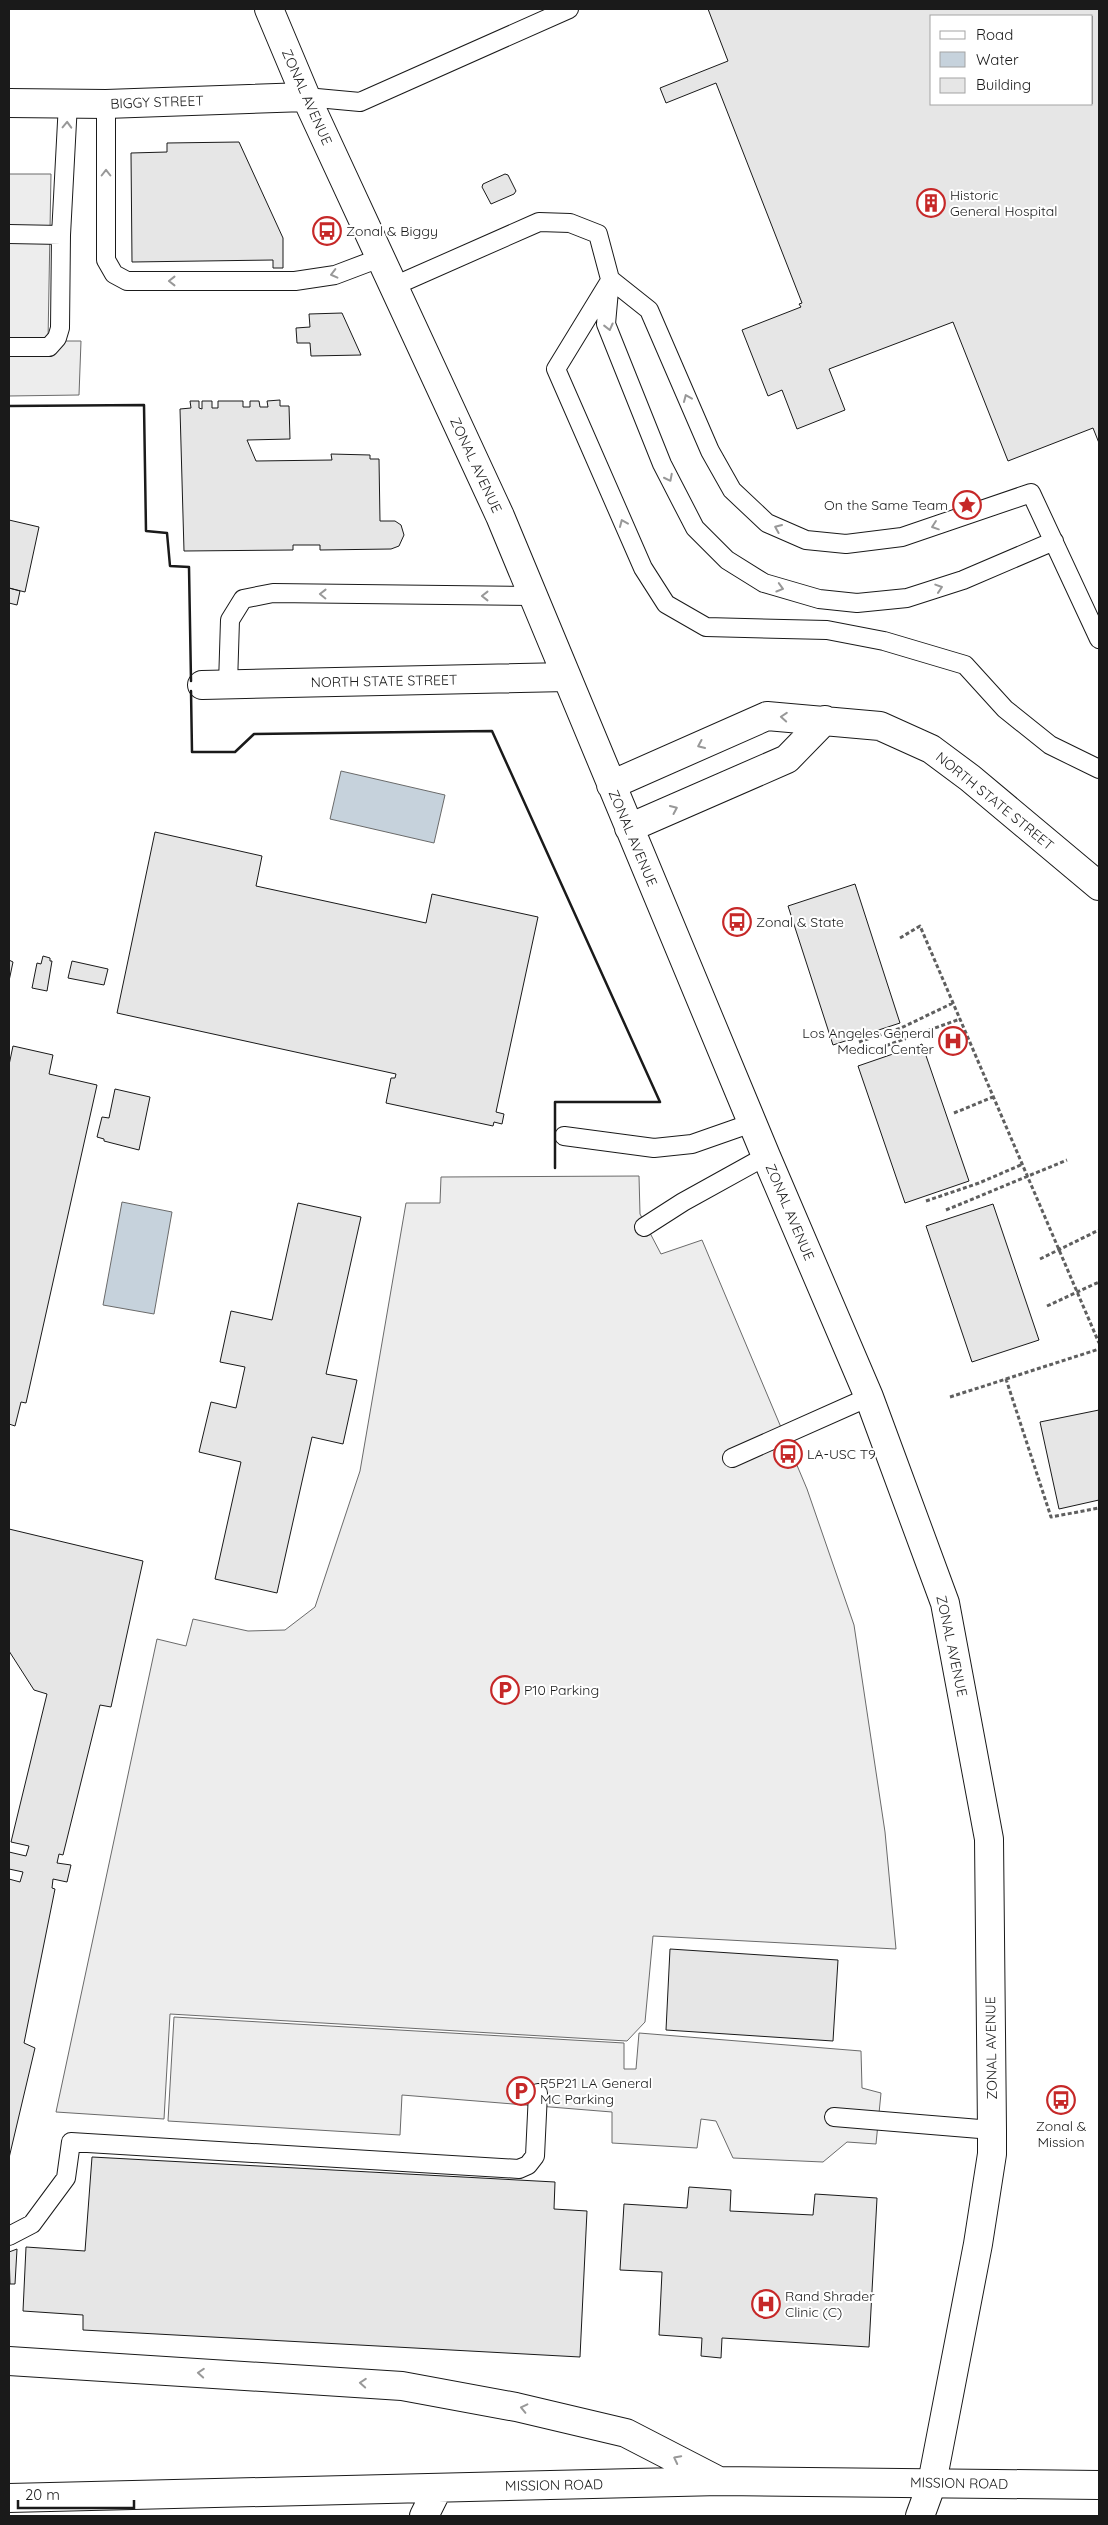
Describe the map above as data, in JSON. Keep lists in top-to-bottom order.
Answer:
{
  "streets": {
    "street": [
      "ZONAL AVENUE",
      "BIGGY STREET",
      "NORTH STATE STREET",
      "MISSION ROAD"
    ]
  },
  "crossings": [
    ["ZONAL AVENUE", "BIGGY STREET"],
    ["ZONAL AVENUE", "NORTH STATE STREET"],
    ["ZONAL AVENUE", "MISSION ROAD"]
  ],
  "places": {
    "building": ["Historic General Hospital"],
    "bus stop": [
      "Zonal & Biggy",
      "Zonal & State",
      "LA-USC T9",
      "Zonal & Mission"
    ],
    "place": ["On the Same Team"],
    "hospital": ["Los Angeles General Medical Center", "Rand Shrader Clinic (C)"],
    "parking": ["P10 Parking", "P5P21 LA General MC Parking"]
  },
  "legend": ["Road", "Water", "Building"],
  "scale_bar": "20 m"
}
